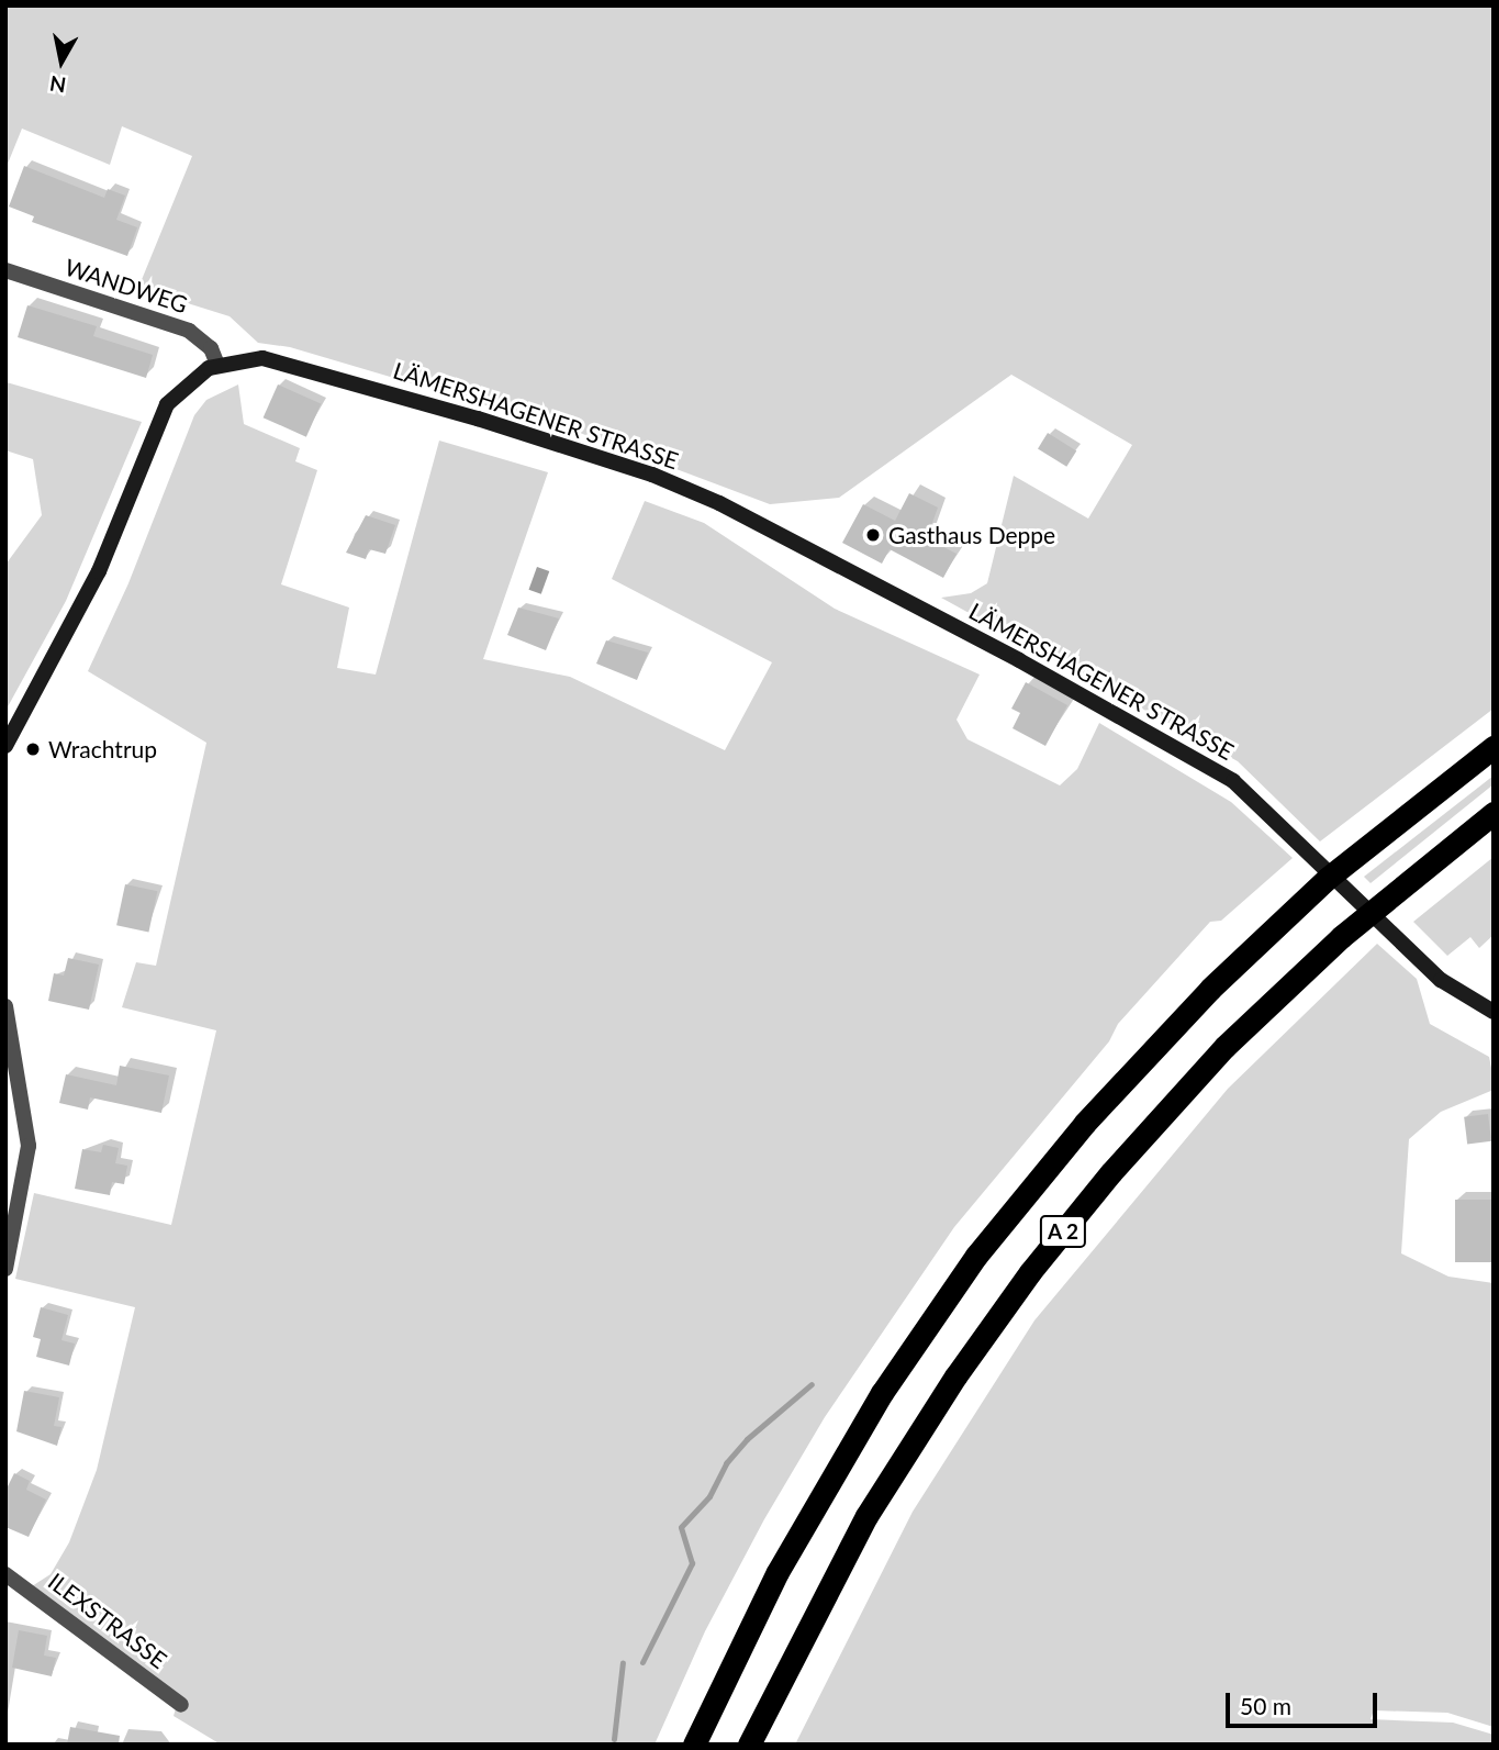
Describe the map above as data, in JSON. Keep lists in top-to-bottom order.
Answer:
{
  "streets": {
    "highway": ["A 2"],
    "main road": ["LÄMERSHAGENER STRASSE"],
    "street": ["WANDWEG", "ILEXSTRASSE"]
  },
  "crossings": [
    ["WANDWEG", "LÄMERSHAGENER STRASSE"]
  ],
  "places": ["Gasthaus Deppe", "Wrachtrup"],
  "scale_bar": "50 m",
  "north": "bottom"
}
